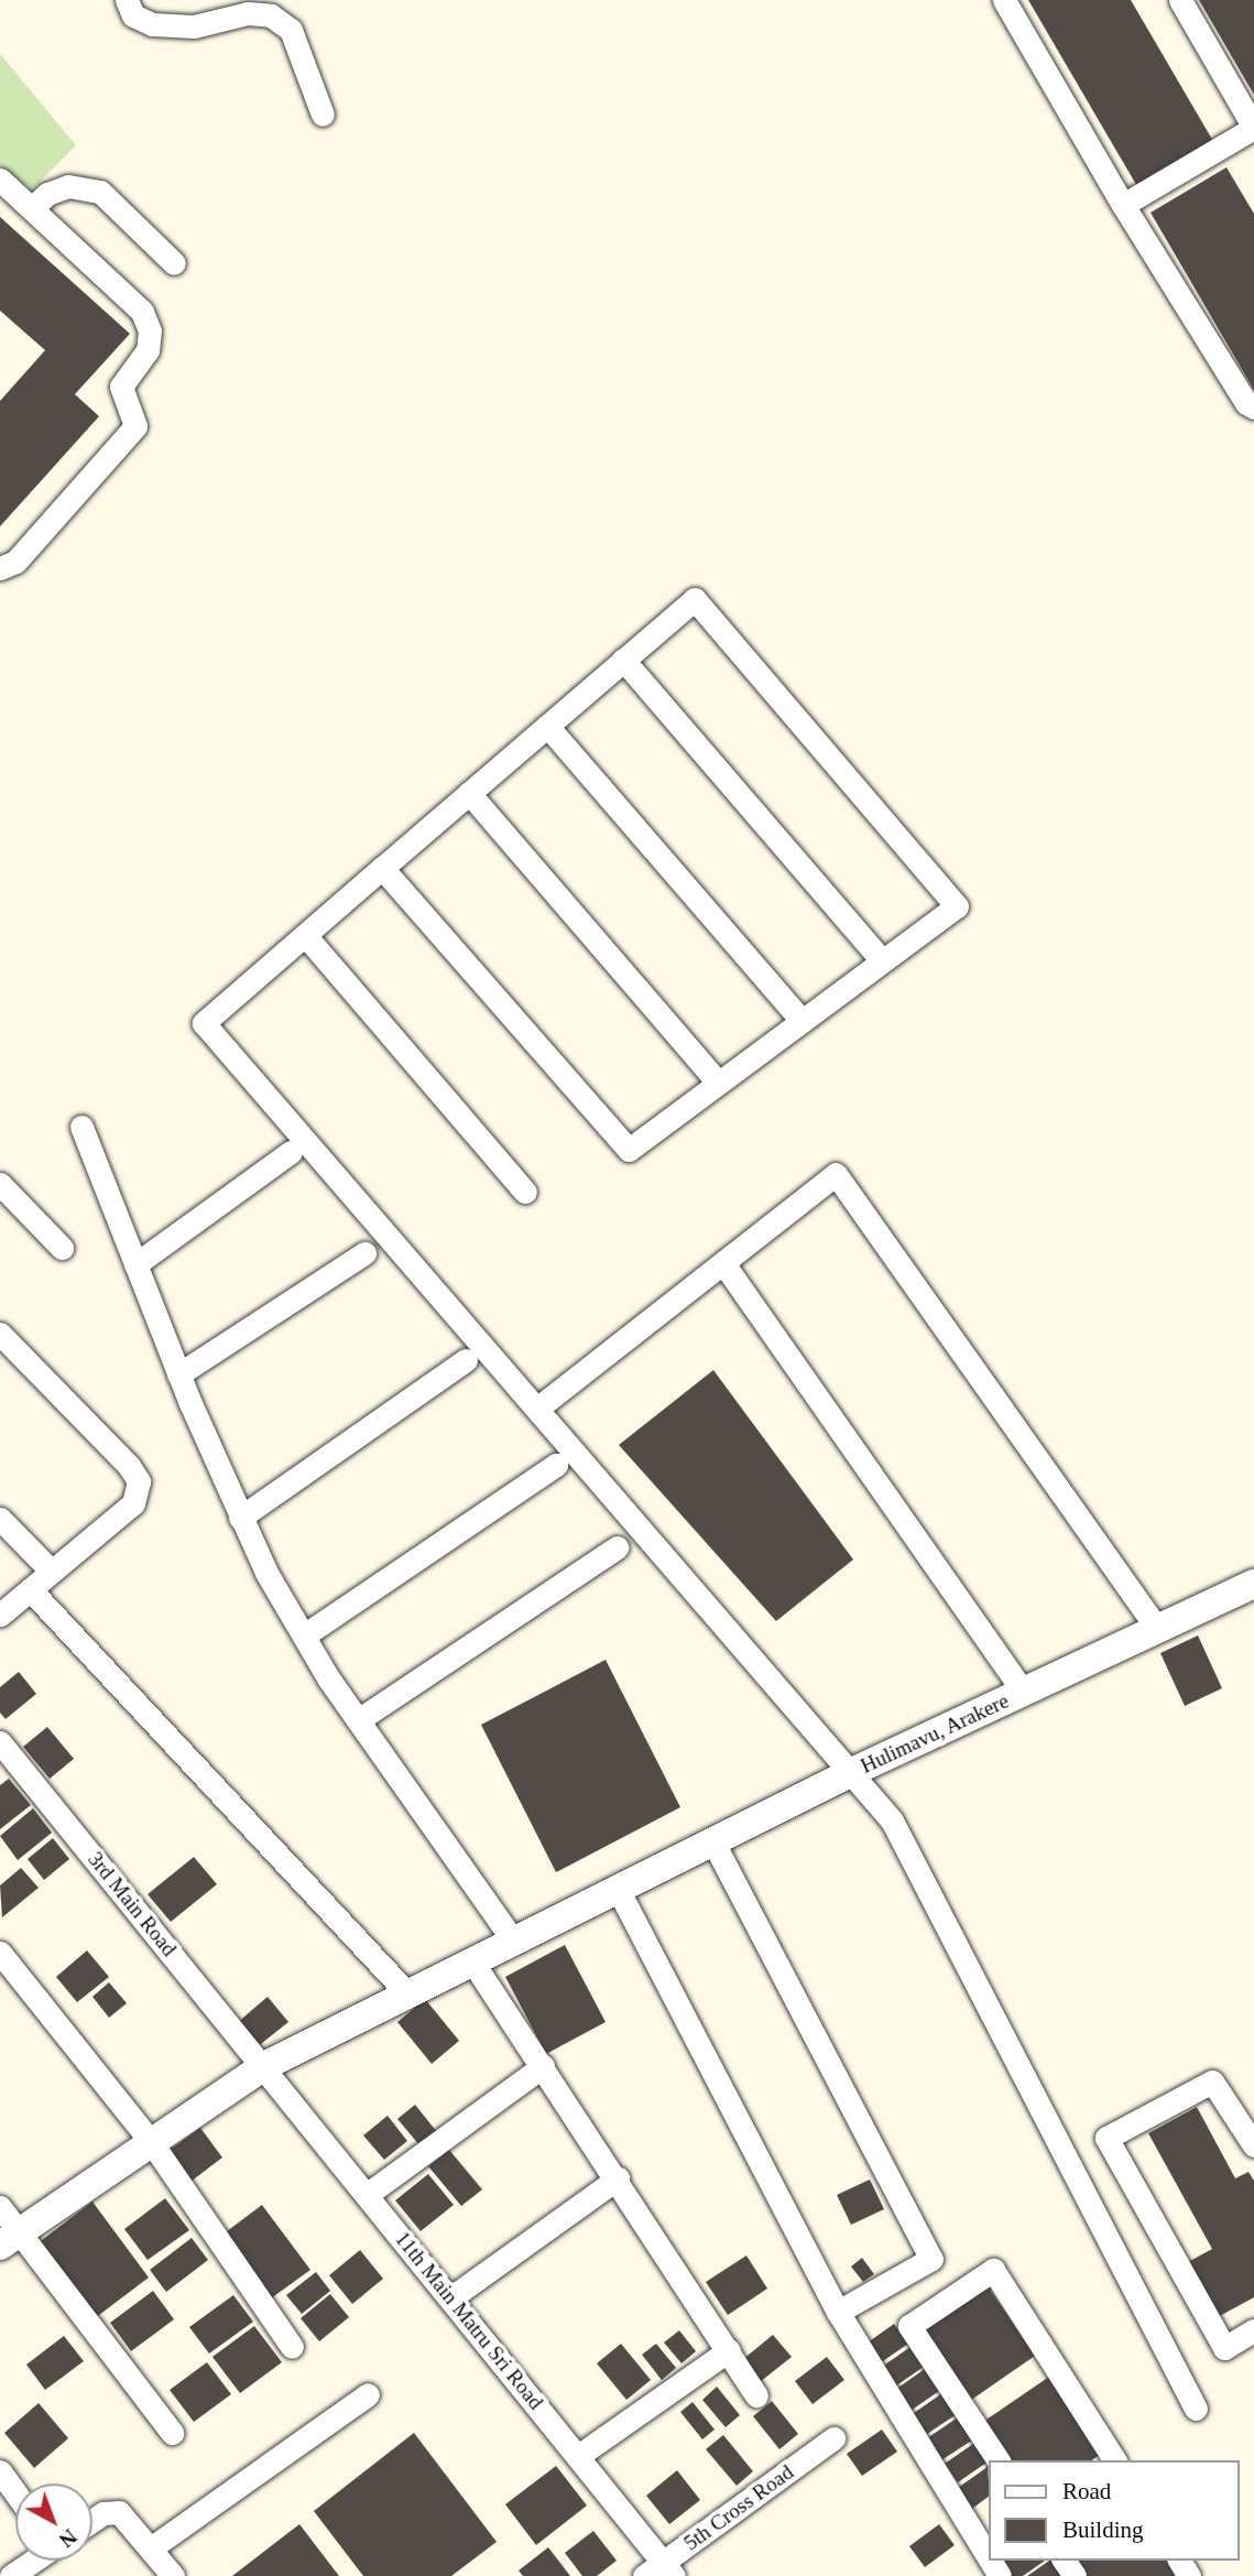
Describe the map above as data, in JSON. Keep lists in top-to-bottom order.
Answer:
{
  "streets": {
    "street": [
      "Hulimavu, Arakere",
      "3rd Main Road",
      "11th Main Matru Sri Road",
      "5th Cross Road"
    ]
  },
  "crossings": [
    ["Hulimavu, Arakere", "3rd Main Road"],
    ["Hulimavu, Arakere", "11th Main Matru Sri Road"],
    ["3rd Main Road", "11th Main Matru Sri Road"],
    ["11th Main Matru Sri Road", "5th Cross Road"]
  ],
  "legend": ["Road", "Building"],
  "north": "bottom right"
}
